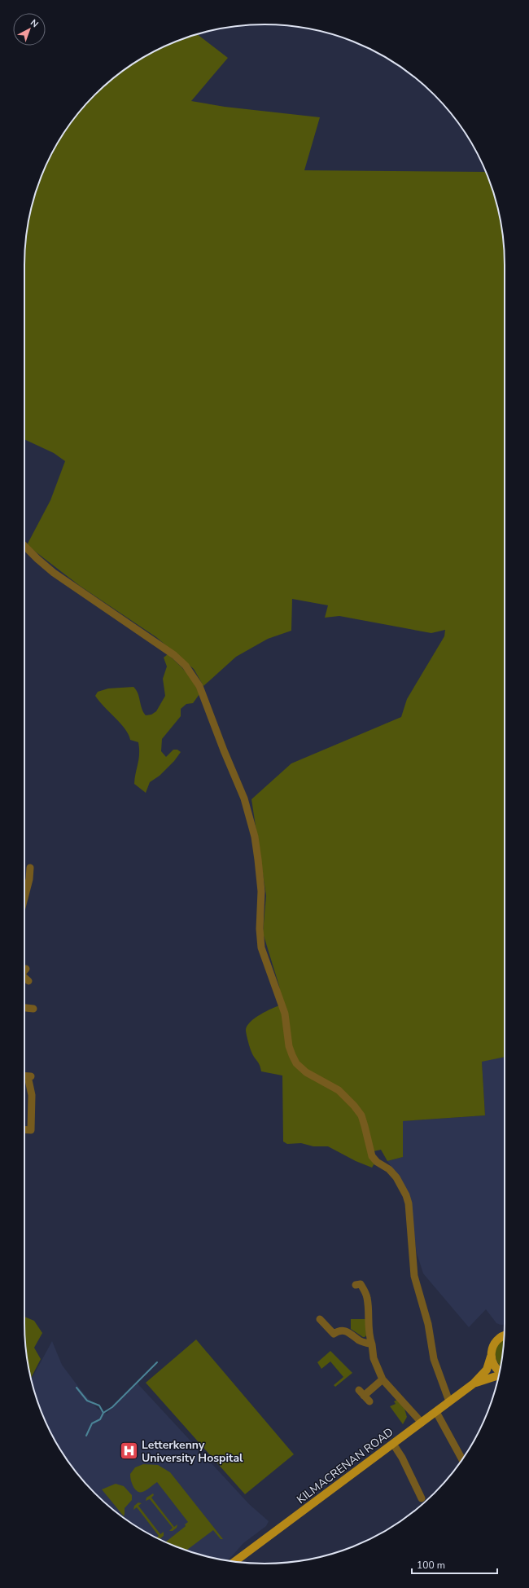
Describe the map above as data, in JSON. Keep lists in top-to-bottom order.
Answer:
{
  "streets": {
    "main road": ["KILMACRENAN ROAD"]
  },
  "places": {
    "hospital": ["Letterkenny University Hospital"]
  },
  "scale_bar": "100 m",
  "north": "top right"
}
